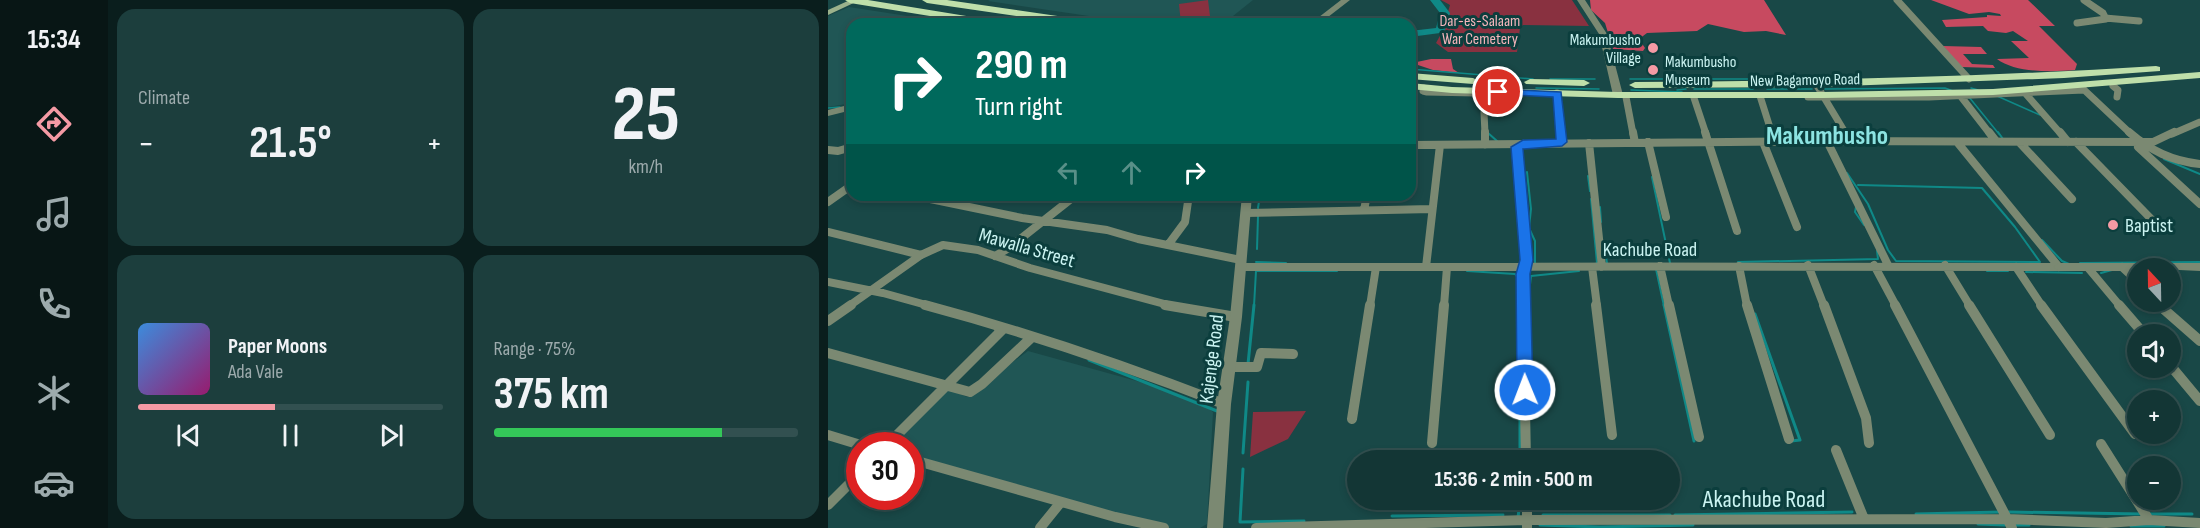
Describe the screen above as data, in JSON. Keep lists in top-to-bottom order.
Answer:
{
  "streets": {
    "highway": ["New Bagamoyo Road"],
    "street": [
      "Mawalla Street",
      "Kachube Road",
      "Kajenge Road",
      "Akachube Road"
    ]
  },
  "crossings": [
    ["Mawalla Street", "Kajenge Road"],
    ["Kachube Road", "Kajenge Road"]
  ],
  "districts": ["Makumbusho"],
  "parks": ["Dar-es-Salaam War Cemetery"],
  "places": ["Makumbusho Village", "Makumbusho Museum", "Baptist"],
  "north": "top",
  "page": {
    "tabs": "15:34",
    "tile": [
      "Climate",
      ["25", "km/h"],
      ["Range · 75%", "375 km"]
    ],
    "turn": ["290 m", "Turn right"],
    "heat": ["−", "21.5°", "+"],
    "map_buttons": ["+", "−"],
    "song": ["Paper Moons", "Ada Vale"],
    "limit": "30",
    "trip": "15:36 · 2 min · 500 m"
  }
}
